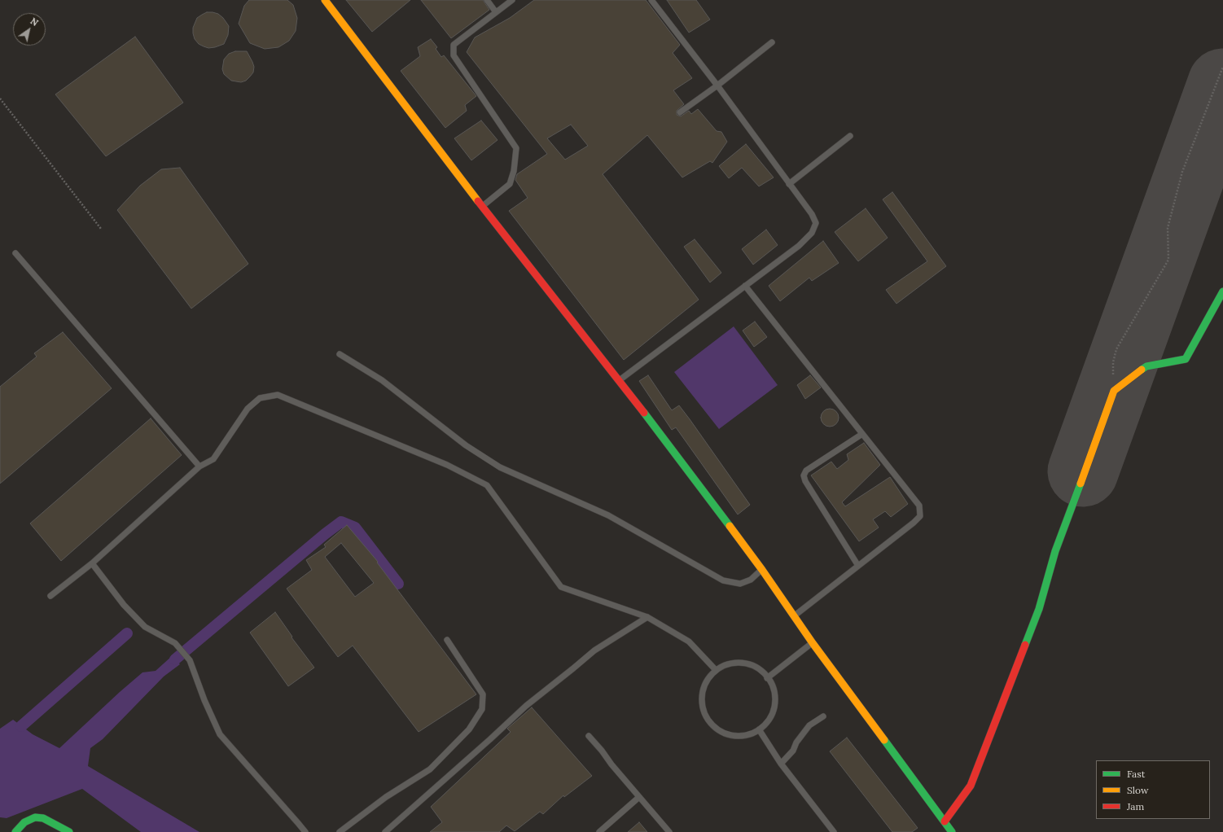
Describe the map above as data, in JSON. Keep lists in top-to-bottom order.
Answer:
{
  "legend": ["Fast", "Slow", "Jam"],
  "north": "top right"
}
